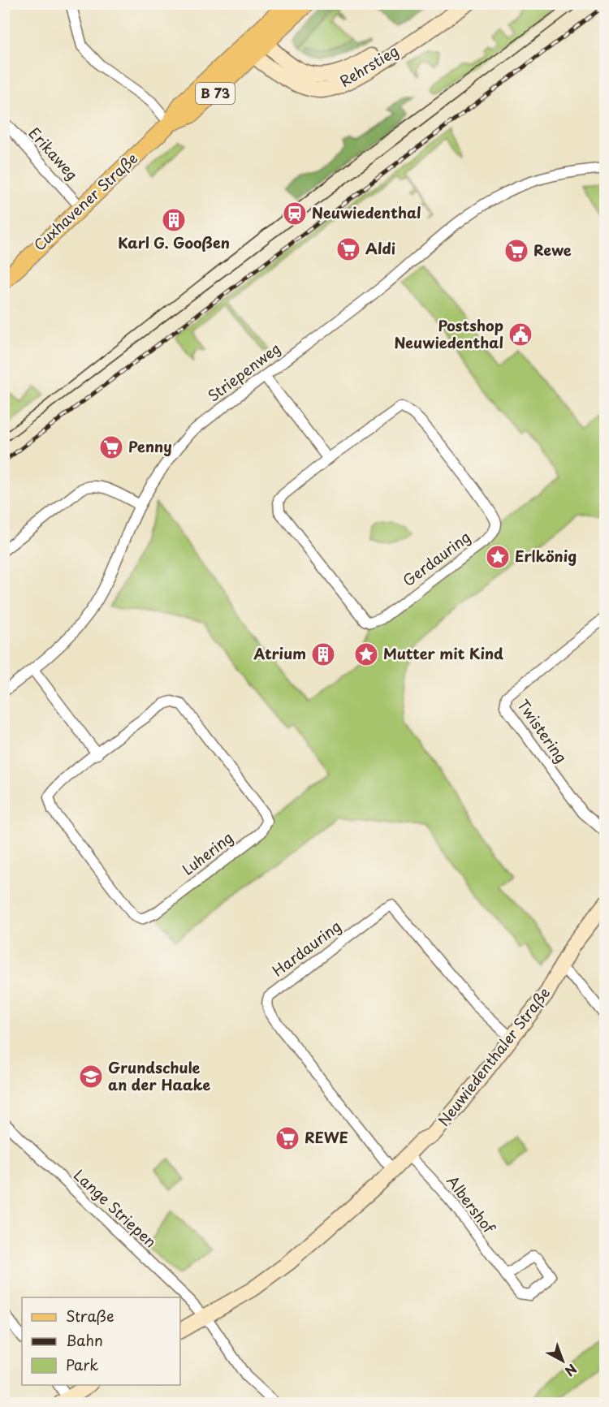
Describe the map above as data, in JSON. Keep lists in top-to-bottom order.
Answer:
{
  "streets": {
    "main road": ["B 73", "Cuxhavener Straße"],
    "street": [
      "Rehrstieg",
      "Erikaweg",
      "Striepenweg",
      "Gerdauring",
      "Twistering",
      "Luhering",
      "Hardauring",
      "Neuwiedenthaler Straße",
      "Albershof",
      "Lange Striepen"
    ]
  },
  "crossings": [
    ["Rehrstieg", "Cuxhavener Straße"],
    ["Erikaweg", "Cuxhavener Straße"],
    ["Hardauring", "Neuwiedenthaler Straße"],
    ["Neuwiedenthaler Straße", "Albershof"],
    ["Neuwiedenthaler Straße", "Lange Striepen"]
  ],
  "places": {
    "station": ["Neuwiedenthal"],
    "building": ["Karl G. Gooßen", "Atrium"],
    "supermarket": [
      "Aldi",
      "Rewe",
      "Penny",
      "REWE"
    ],
    "public building": ["Postshop Neuwiedenthal"],
    "place": ["Erlkönig", "Mutter mit Kind"],
    "school or university": ["Grundschule an der Haake"]
  },
  "legend": ["Straße", "Bahn", "Park"],
  "north": "bottom right"
}
